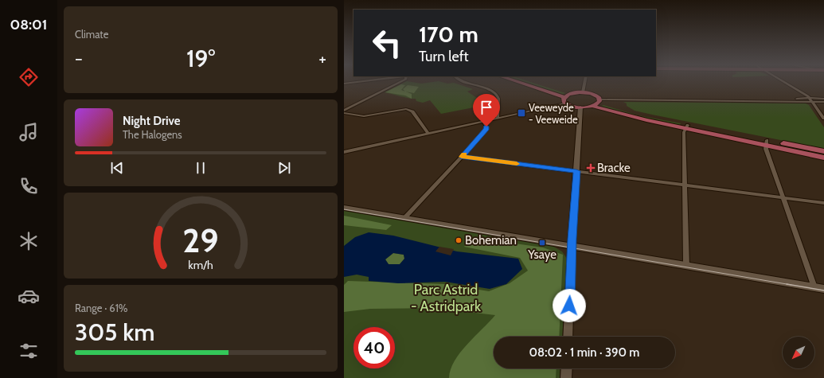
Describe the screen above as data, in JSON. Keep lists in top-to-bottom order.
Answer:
{
  "parks": ["Parc Astrid - Astridpark"],
  "places": {
    "transit": ["Veeweyde - Veeweide", "Ysaye"],
    "health": ["Bracke"],
    "other": ["Bohemian"]
  },
  "north": "bottom left",
  "page": {
    "tabs": "08:01",
    "tile": [
      "Climate",
      ["Range · 61%", "305 km"]
    ],
    "turn": ["170 m", "Turn left"],
    "heat": ["−", "19°", "+"],
    "song": ["Night Drive", "The Halogens"],
    "limit": "40",
    "trip": "08:02 · 1 min · 390 m",
    "gauge": ["29", "km/h"]
  }
}
